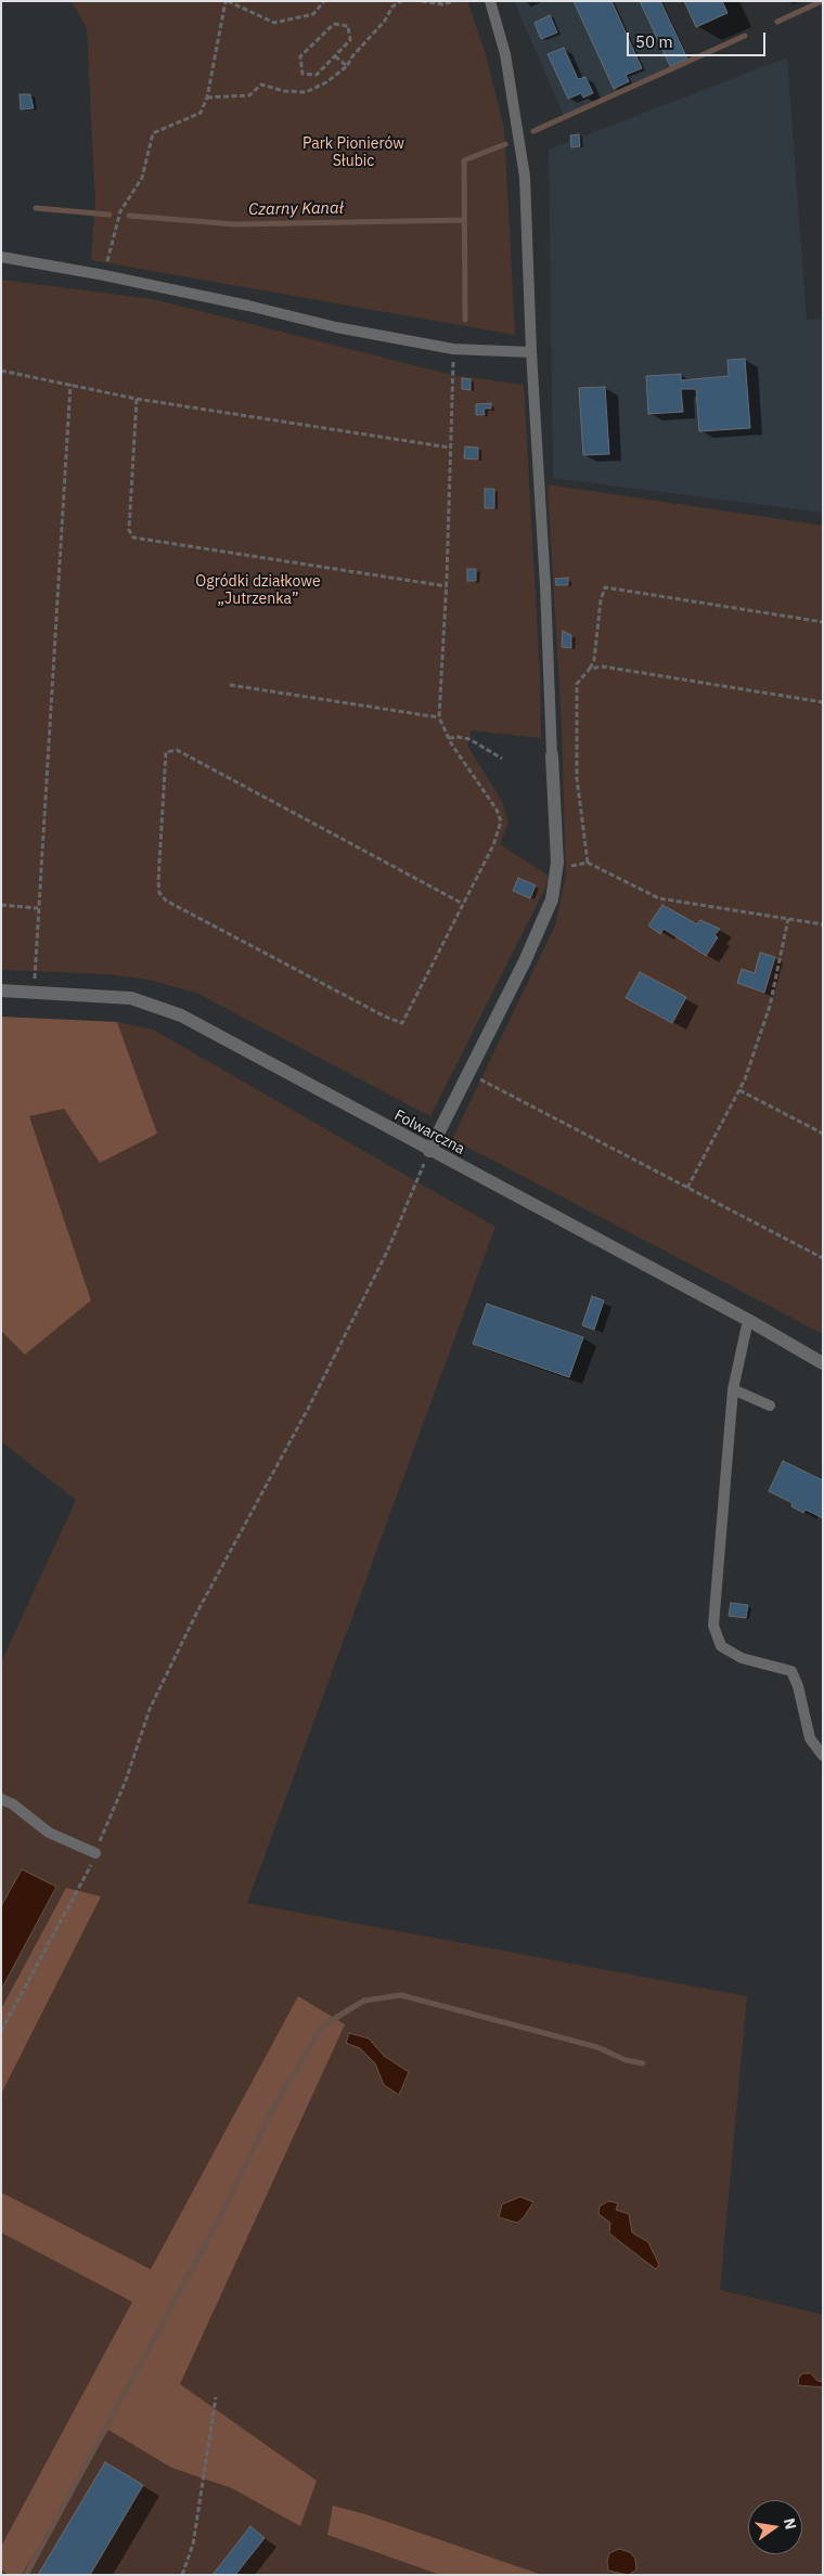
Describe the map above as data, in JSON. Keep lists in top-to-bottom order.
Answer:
{
  "streets": {
    "street": ["Folwarczna"]
  },
  "water": ["Czarny Kanał"],
  "parks": ["Park Pionierów Słubic", "Ogródki działkowe „Jutrzenka”"],
  "scale_bar": "50 m",
  "north": "right"
}
